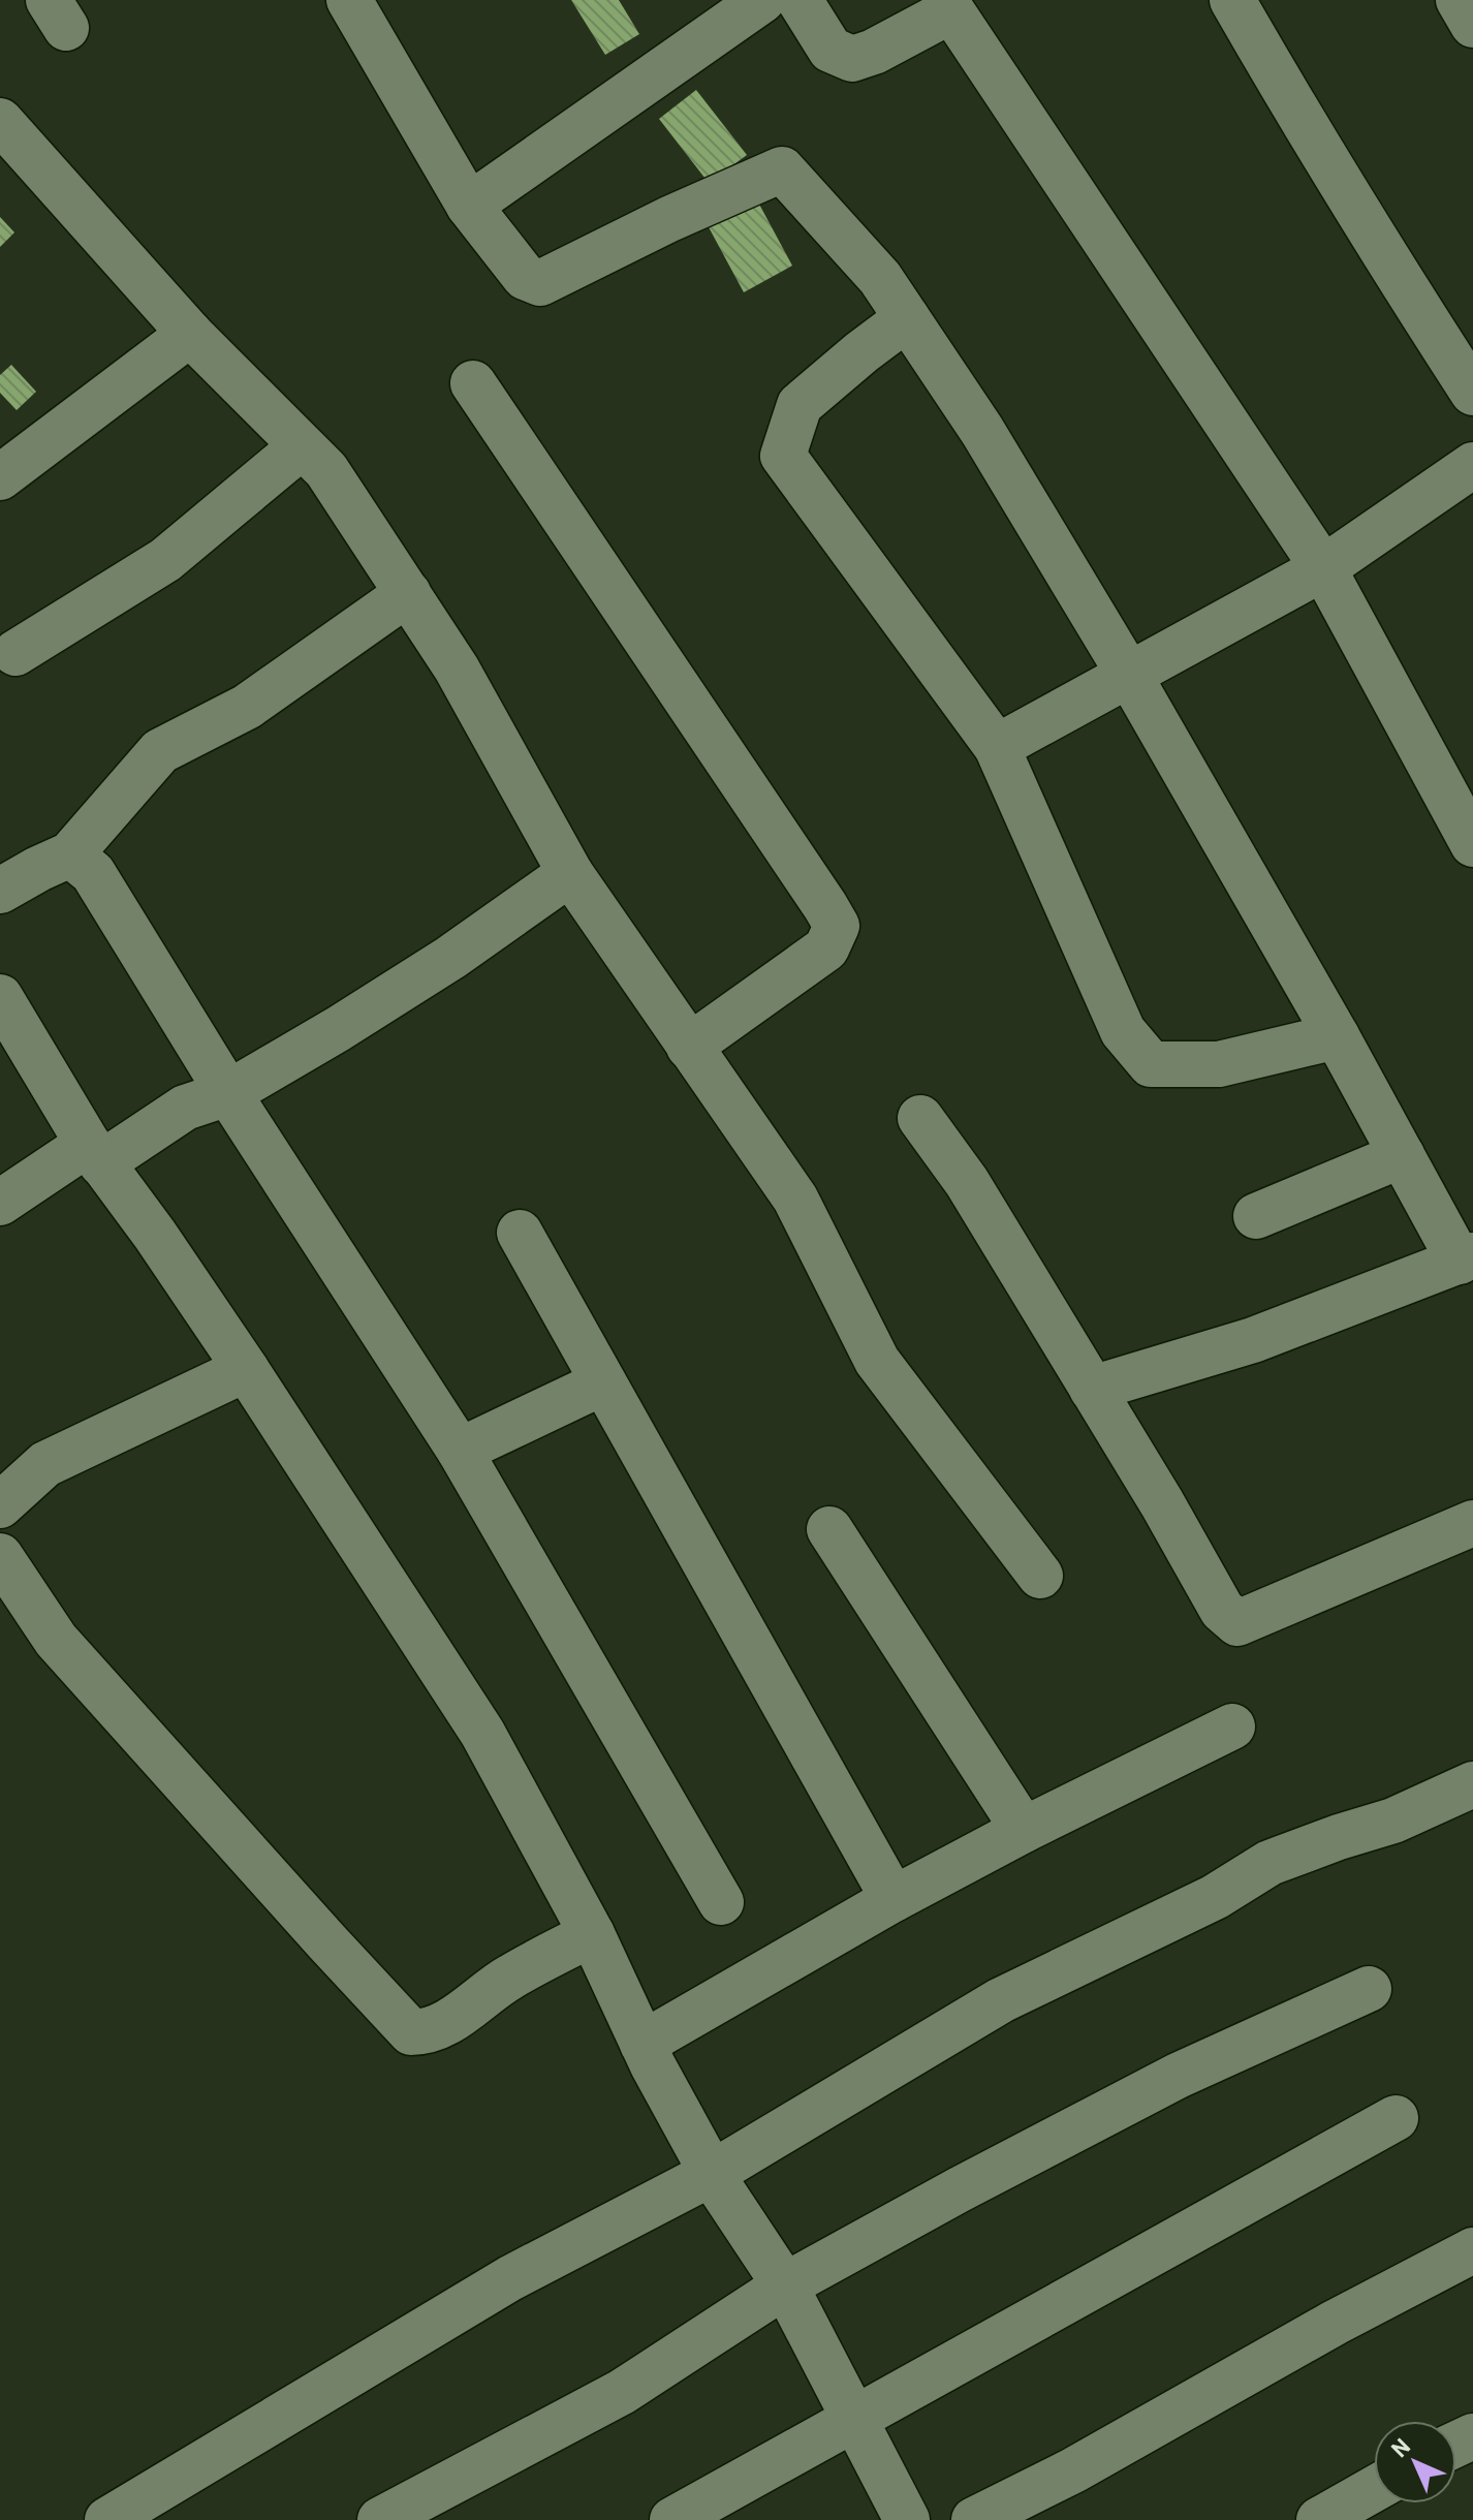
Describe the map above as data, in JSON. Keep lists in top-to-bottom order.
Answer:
{
  "north": "top left"
}
